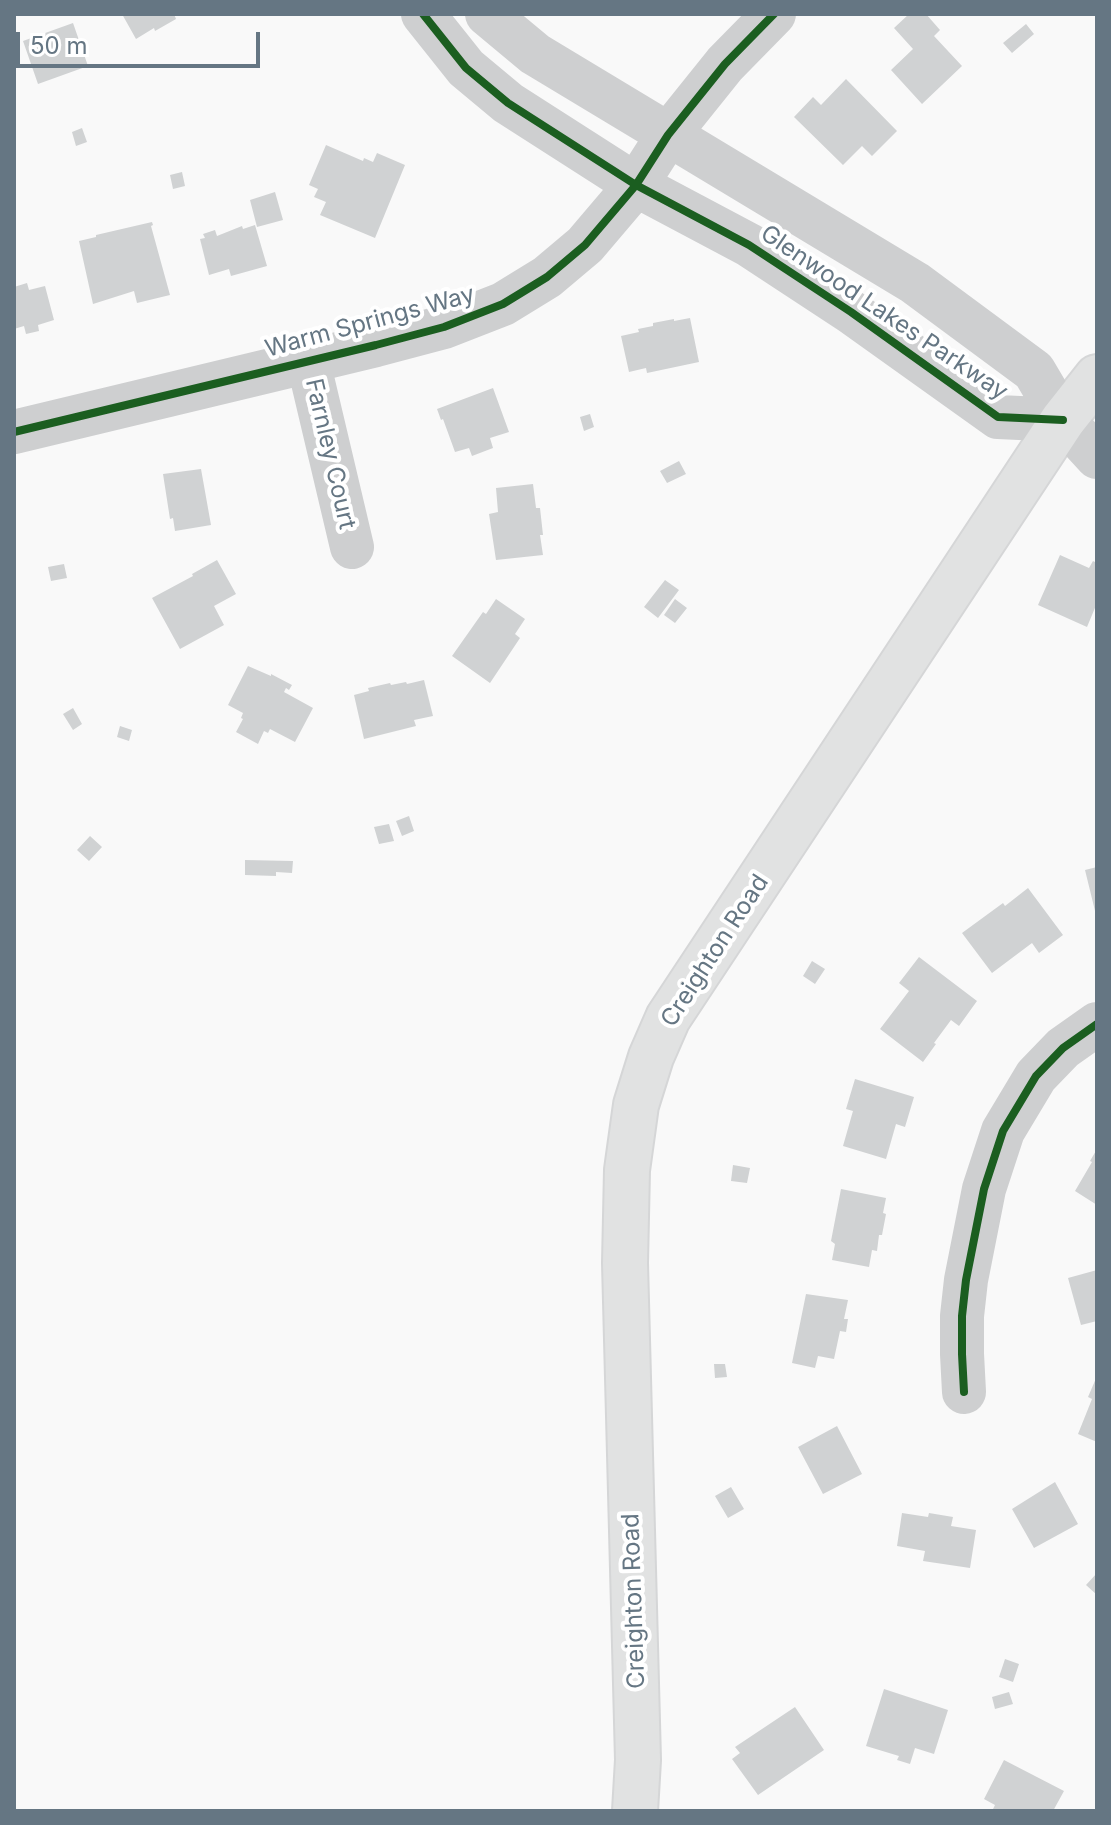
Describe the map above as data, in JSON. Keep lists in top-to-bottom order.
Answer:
{
  "streets": {
    "main road": ["Creighton Road"],
    "street": ["Glenwood Lakes Parkway", "Warm Springs Way", "Farnley Court"]
  },
  "crossings": [
    ["Glenwood Lakes Parkway", "Warm Springs Way"],
    ["Glenwood Lakes Parkway", "Creighton Road"],
    ["Warm Springs Way", "Farnley Court"]
  ],
  "scale_bar": "50 m"
}
